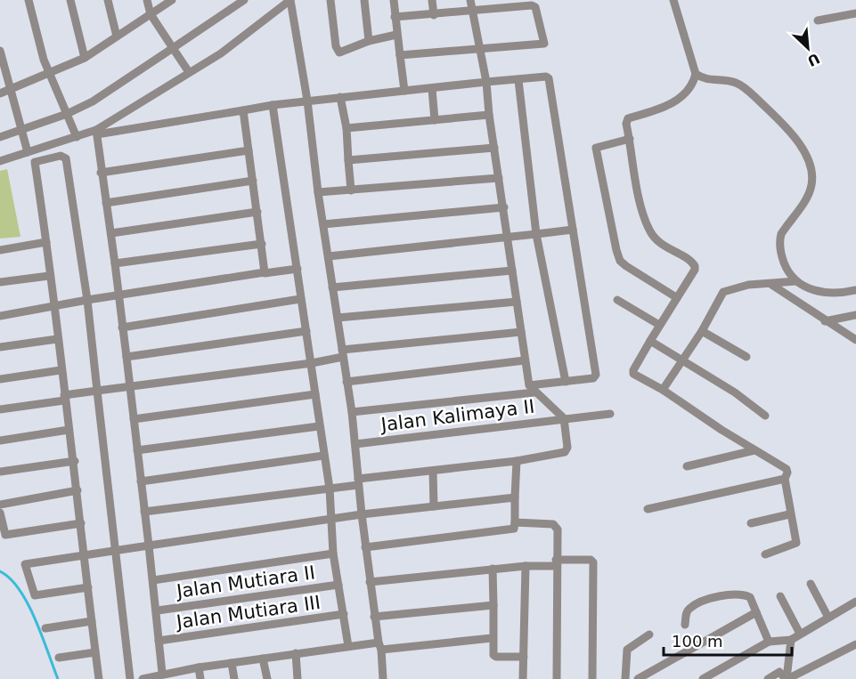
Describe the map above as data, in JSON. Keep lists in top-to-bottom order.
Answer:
{
  "streets": {
    "street": ["Jalan Kalimaya II", "Jalan Mutiara II", "Jalan Mutiara III"]
  },
  "scale_bar": "100 m",
  "north": "bottom right"
}
